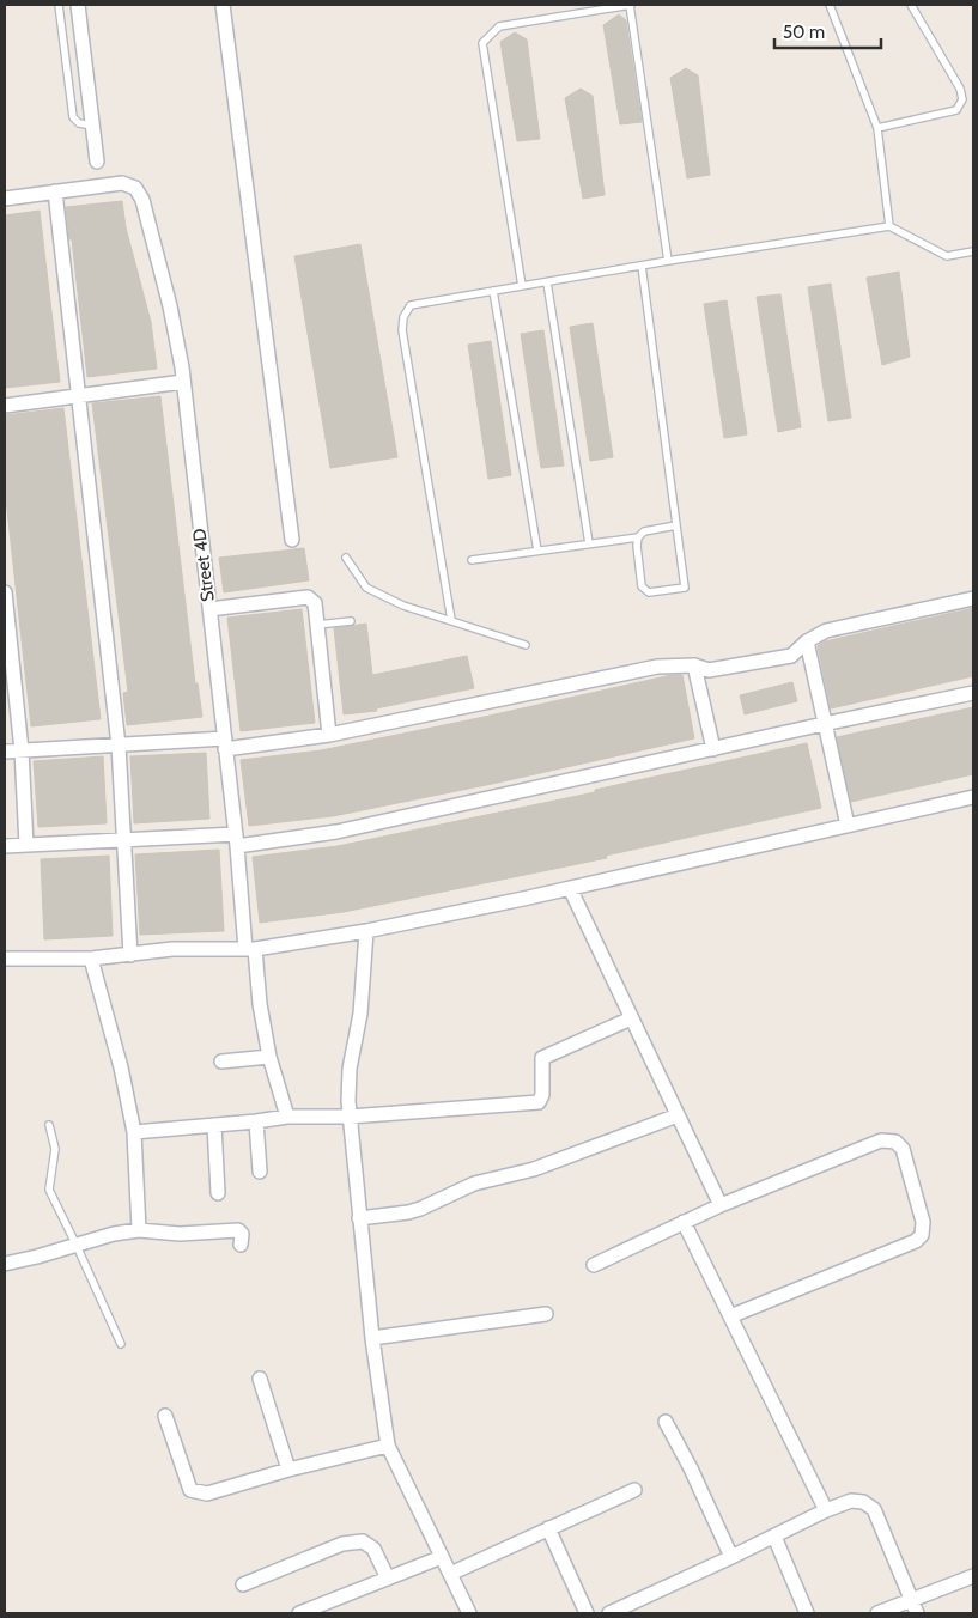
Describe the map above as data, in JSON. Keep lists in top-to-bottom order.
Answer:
{
  "streets": {
    "street": ["Street 4D"]
  },
  "scale_bar": "50 m"
}
